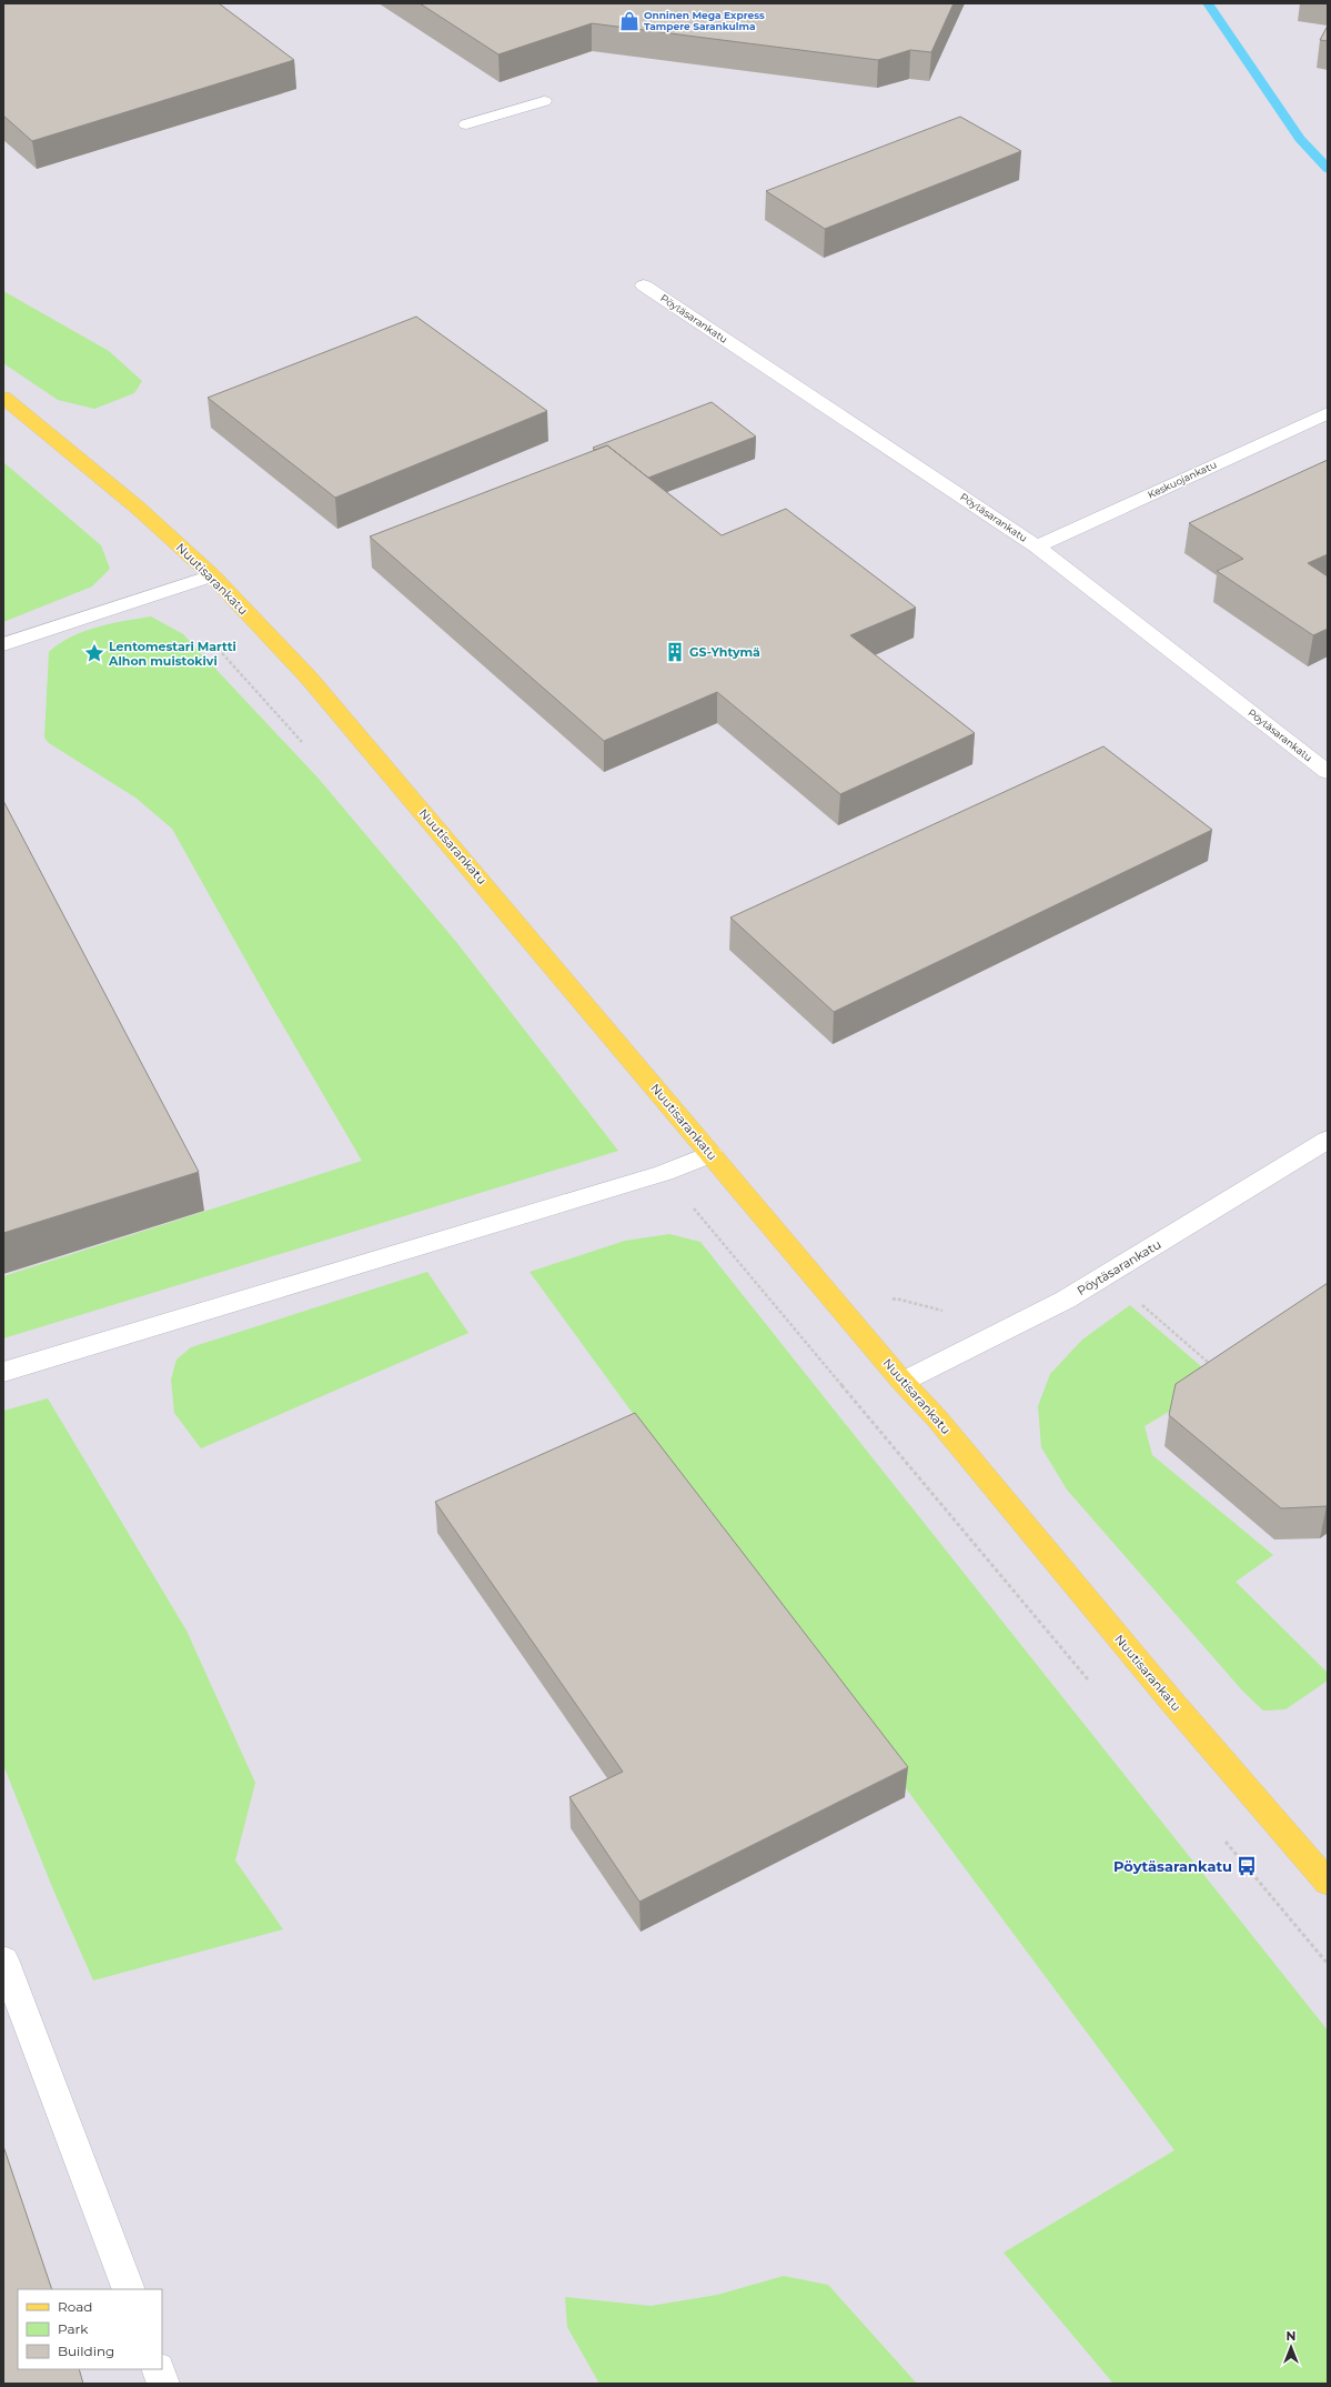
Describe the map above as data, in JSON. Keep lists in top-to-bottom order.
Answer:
{
  "streets": {
    "main road": ["Nuutisarankatu"],
    "street": ["Pöytäsarankatu", "Keskuojankatu"]
  },
  "crossings": [
    ["Pöytäsarankatu", "Keskuojankatu"],
    ["Pöytäsarankatu", "Nuutisarankatu"]
  ],
  "places": {
    "shop": ["Onninen Mega Express Tampere Sarankulma"],
    "building": ["GS-Yhtymä"],
    "place": ["Lentomestari Martti Alhon muistokivi"],
    "bus stop": ["Pöytäsarankatu"]
  },
  "legend": ["Road", "Park", "Building"],
  "north": "top"
}
